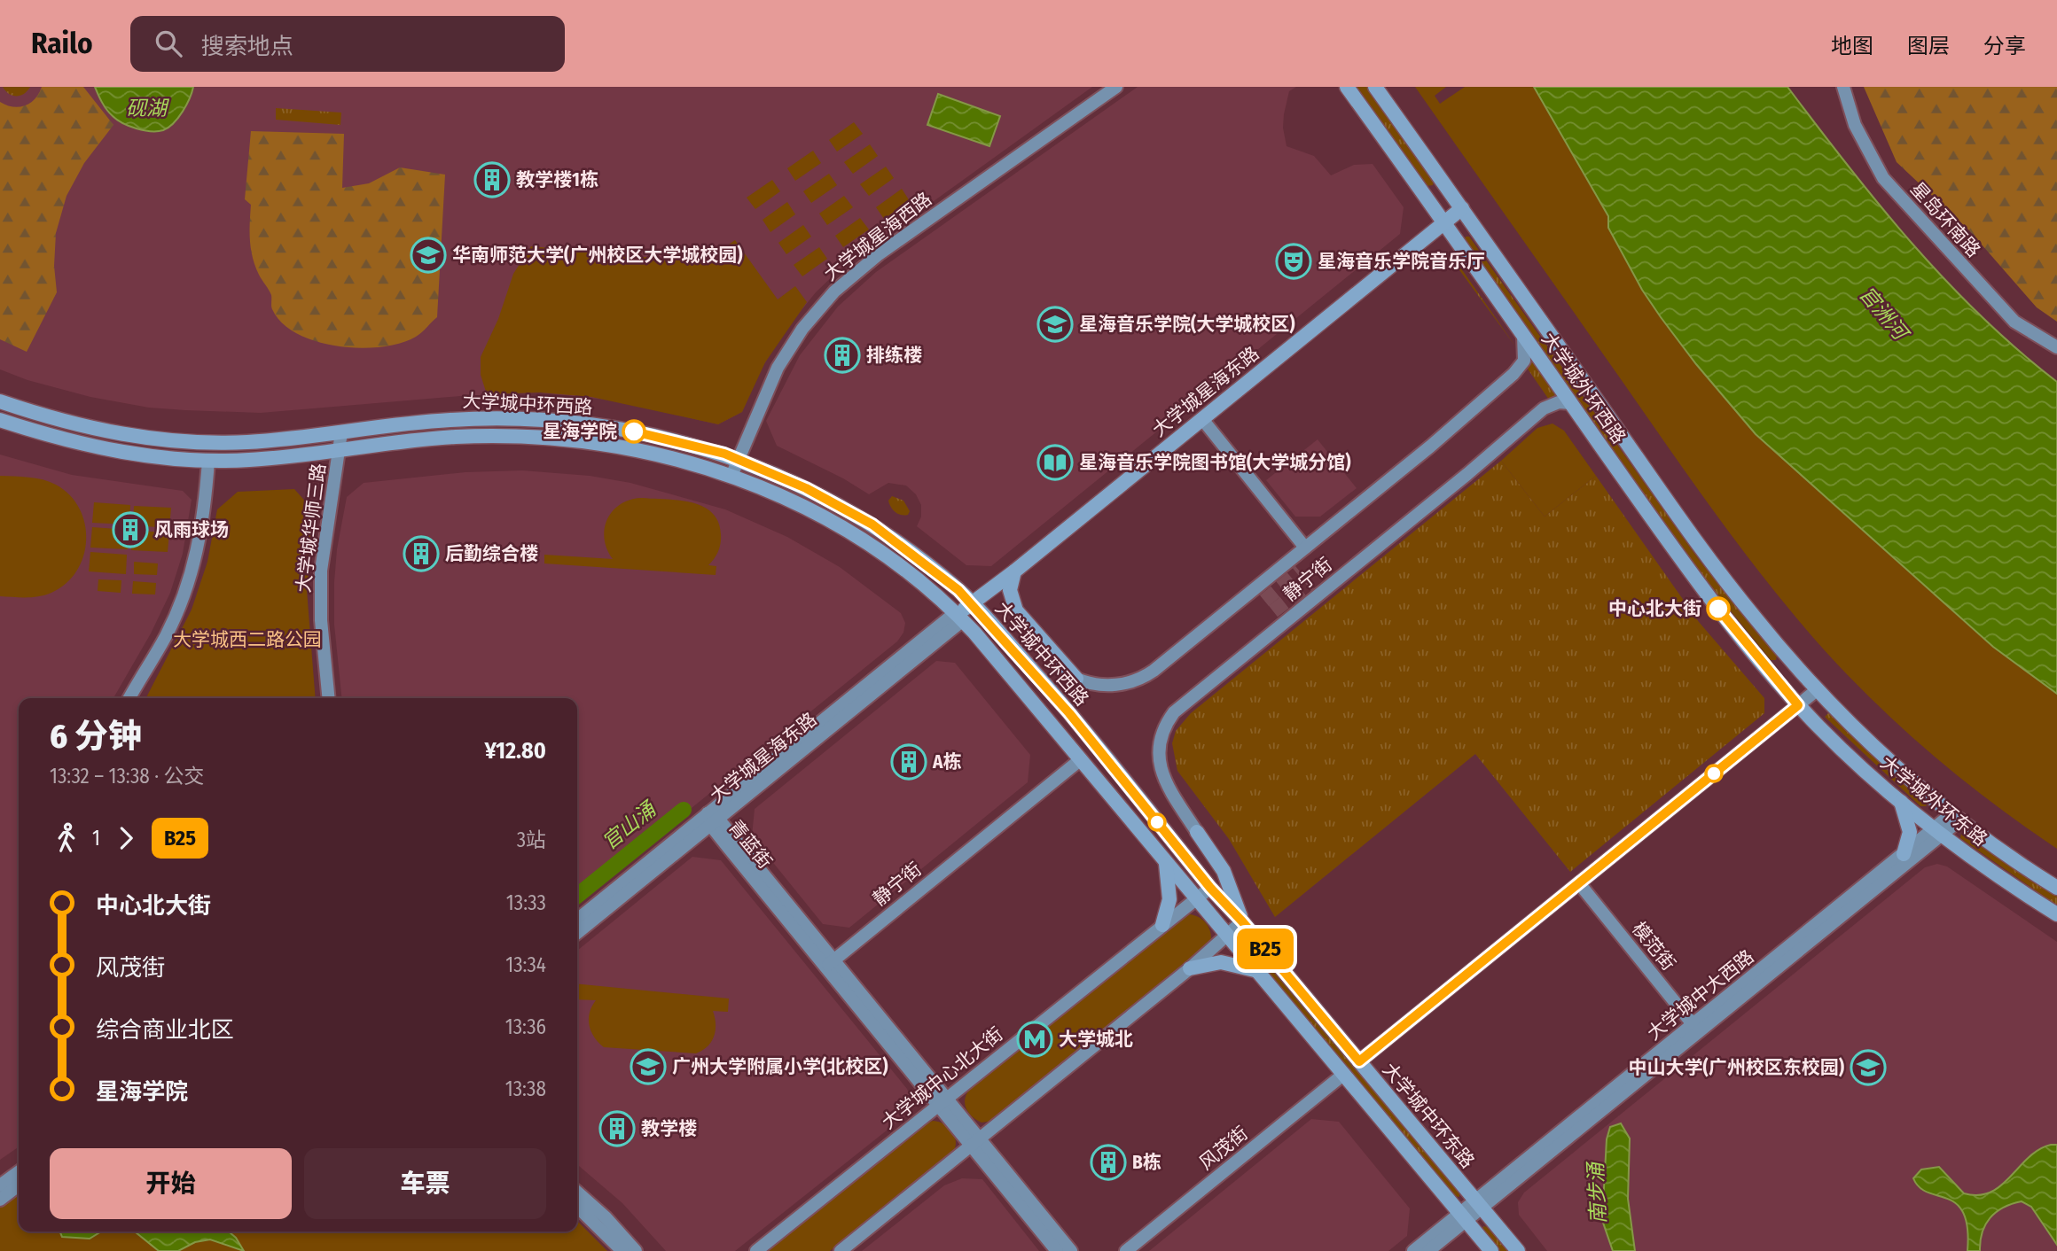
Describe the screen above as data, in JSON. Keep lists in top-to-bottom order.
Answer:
{
  "streets": {
    "main road": [
      "大学城外环西路",
      "大学城星海东路",
      "大学城中环西路",
      "大学城外环东路",
      "大学城中环东路"
    ],
    "street": [
      "星岛环南路",
      "大学城星海西路",
      "大学城华师三路",
      "静宁街",
      "青蓝街",
      "模范街",
      "大学城中大西路",
      "大学城中心北大街",
      "风茂街"
    ]
  },
  "crossings": [
    ["大学城星海西路", "大学城中环西路"],
    ["大学城外环西路", "大学城星海东路"],
    ["大学城外环西路", "静宁街"],
    ["大学城外环西路", "大学城外环东路"],
    ["大学城星海东路", "大学城中环西路"],
    ["大学城星海东路", "青蓝街"],
    ["大学城中环西路", "大学城华师三路"],
    ["大学城中环西路", "静宁街"],
    ["大学城中环西路", "大学城中环东路"],
    ["静宁街", "青蓝街"],
    ["静宁街", "大学城中环东路"],
    ["大学城外环东路", "大学城中大西路"],
    ["青蓝街", "大学城中心北大街"],
    ["模范街", "大学城中大西路"],
    ["大学城中大西路", "大学城中环东路"],
    ["大学城中心北大街", "大学城中环东路"],
    ["大学城中环东路", "风茂街"]
  ],
  "water": [
    "砚湖",
    "官洲河",
    "官山涌",
    "南步涌"
  ],
  "parks": ["大学城西二路公园"],
  "places": {
    "building": [
      "教学楼1栋",
      "排练楼",
      "风雨球场",
      "后勤综合楼",
      "A栋",
      "教学楼",
      "B栋"
    ],
    "school or university": [
      "华南师范大学(广州校区大学城校园)",
      "星海音乐学院(大学城校区)",
      "广州大学附属小学(北校区)",
      "中山大学(广州校区东校园)"
    ],
    "theatre": ["星海音乐学院音乐厅"],
    "other": ["星海学院", "中心北大街"],
    "library": ["星海音乐学院图书馆(大学城分馆)"],
    "metro station": ["大学城北"]
  },
  "lines": ["bus line B25"],
  "page": {
    "header": "Railo",
    "search": "搜索地点",
    "nav": ["地图", "图层", "分享"],
    "on_map": "B25",
    "heading": ["6 分钟", "13:32 – 13:38 · 公交", "¥12.80"],
    "legs": ["1", "B25", "3站"],
    "list": [
      {
        "name": "中心北大街",
        "value": "13:33"
      },
      {
        "name": "风茂街",
        "value": "13:34"
      },
      {
        "name": "综合商业北区",
        "value": "13:36"
      },
      {
        "name": "星海学院",
        "value": "13:38"
      }
    ],
    "buttons": ["开始", "车票"]
  }
}
